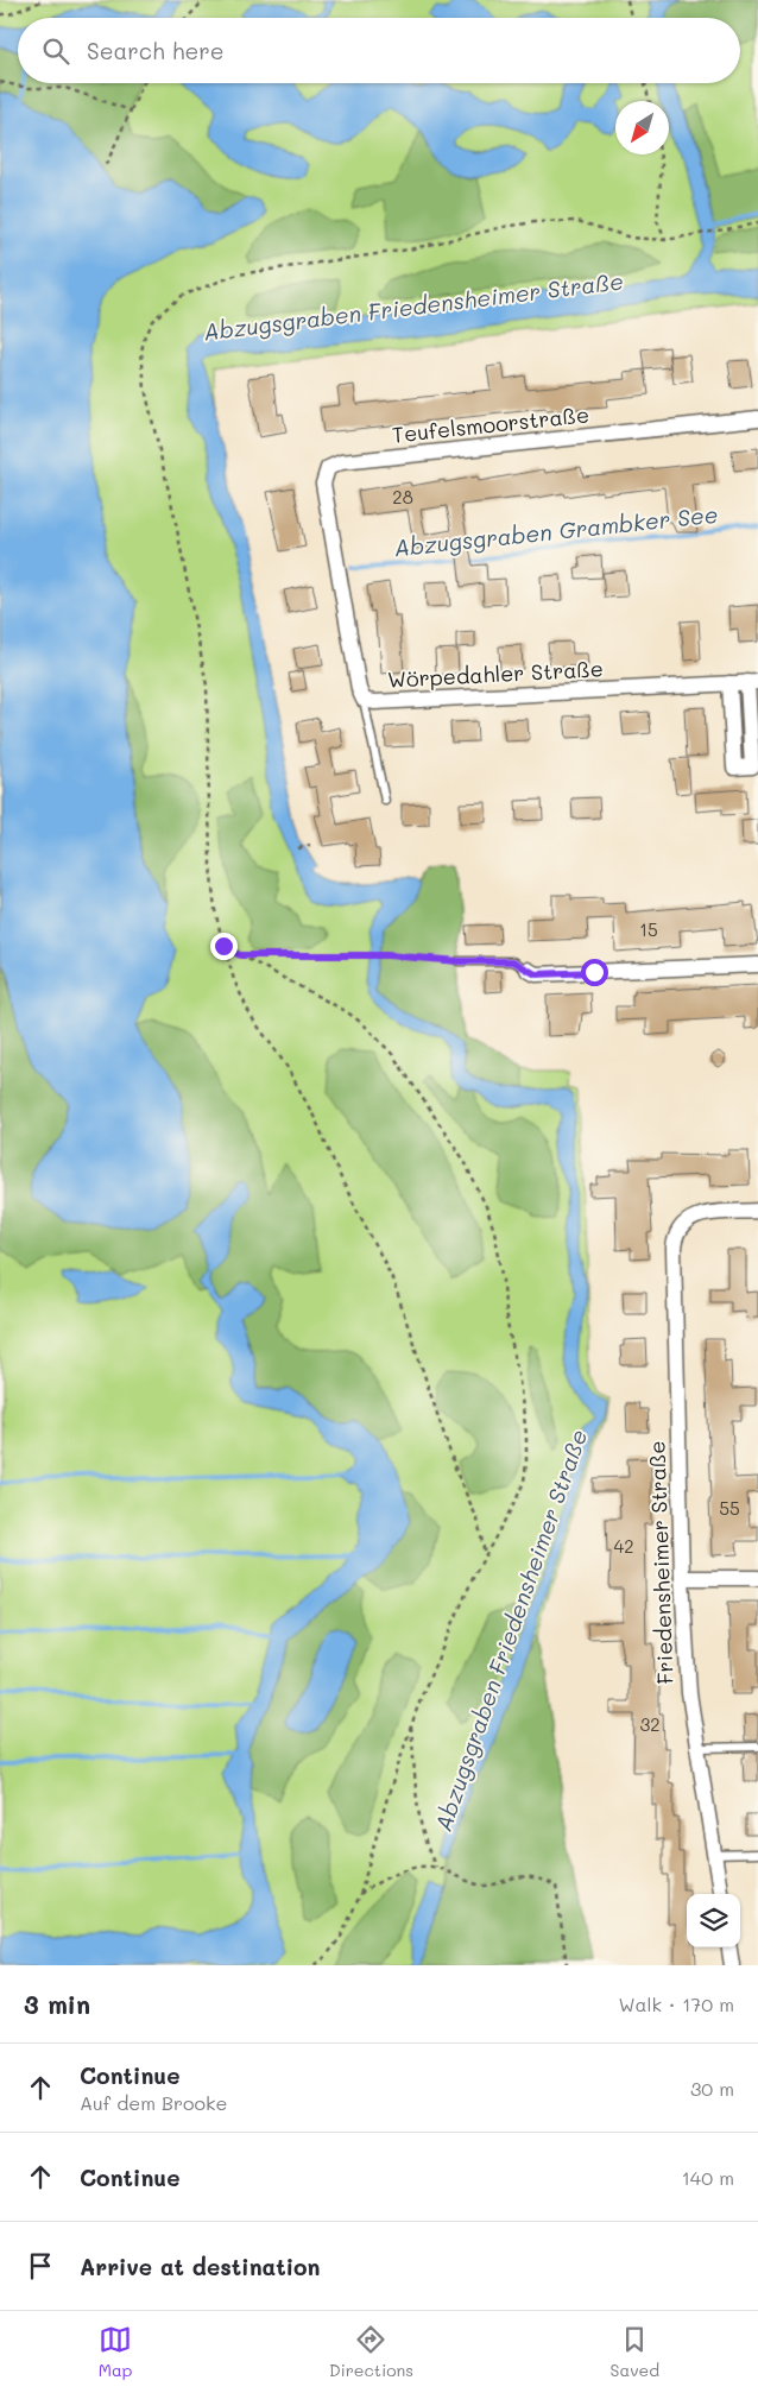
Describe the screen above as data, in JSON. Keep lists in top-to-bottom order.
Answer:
{
  "streets": {
    "street": ["Teufelsmoorstraße", "Wörpedahler Straße", "Friedensheimer Straße"]
  },
  "crossings": [
    ["Teufelsmoorstraße", "Wörpedahler Straße"]
  ],
  "water": ["Abzugsgraben Friedensheimer Straße", "Abzugsgraben Grambker See"],
  "house_numbers": [
    "28",
    "15",
    "55",
    "42",
    "32"
  ],
  "north": "bottom left",
  "page": {
    "search": "Search here",
    "heading": ["3 min", "Walk · 170 m"],
    "list": [
      ["Continue", "Auf dem Brooke", "30 m"],
      ["Continue", "140 m"],
      "Arrive at destination"
    ],
    "nav": ["Map", "Directions", "Saved"]
  }
}
